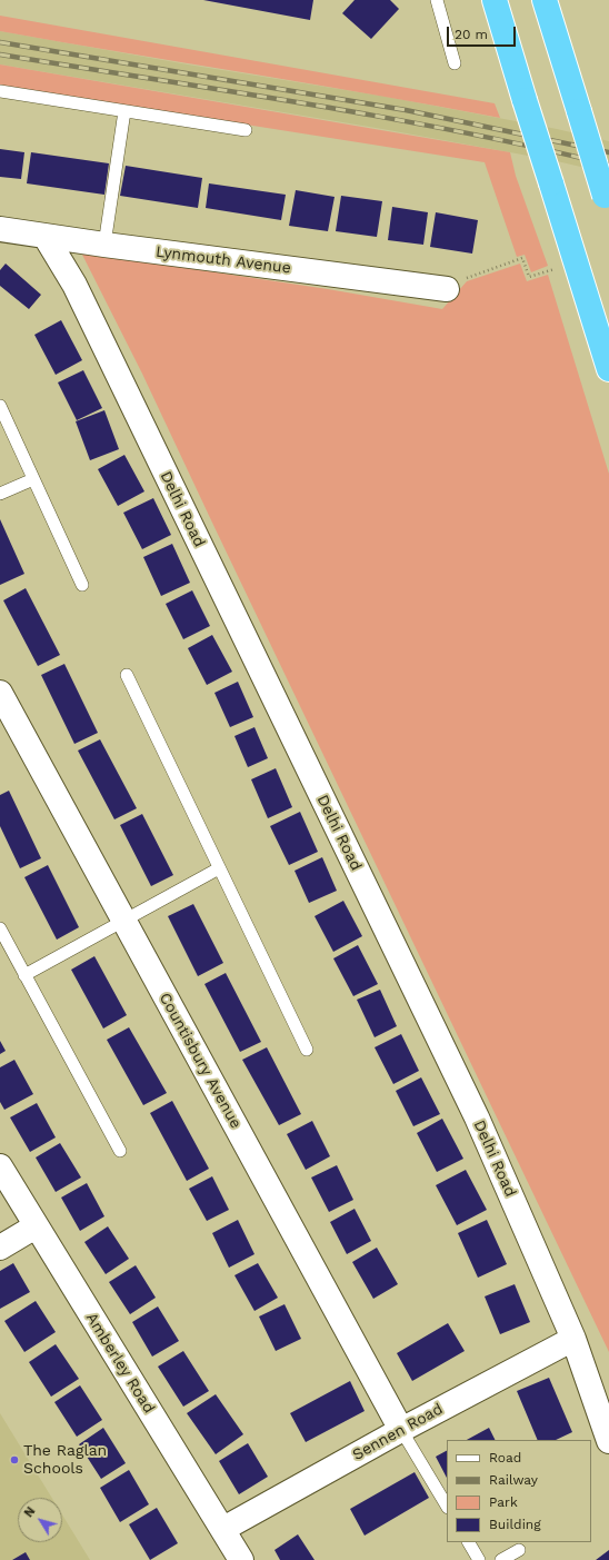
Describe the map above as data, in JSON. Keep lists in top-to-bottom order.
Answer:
{
  "streets": {
    "street": [
      "Lynmouth Avenue",
      "Delhi Road",
      "Countisbury Avenue",
      "Amberley Road",
      "Sennen Road"
    ]
  },
  "crossings": [
    ["Lynmouth Avenue", "Delhi Road"],
    ["Delhi Road", "Sennen Road"],
    ["Countisbury Avenue", "Sennen Road"],
    ["Amberley Road", "Sennen Road"]
  ],
  "places": ["The Raglan Schools"],
  "legend": [
    "Road",
    "Railway",
    "Park",
    "Building"
  ],
  "scale_bar": "20 m",
  "north": "top left"
}
